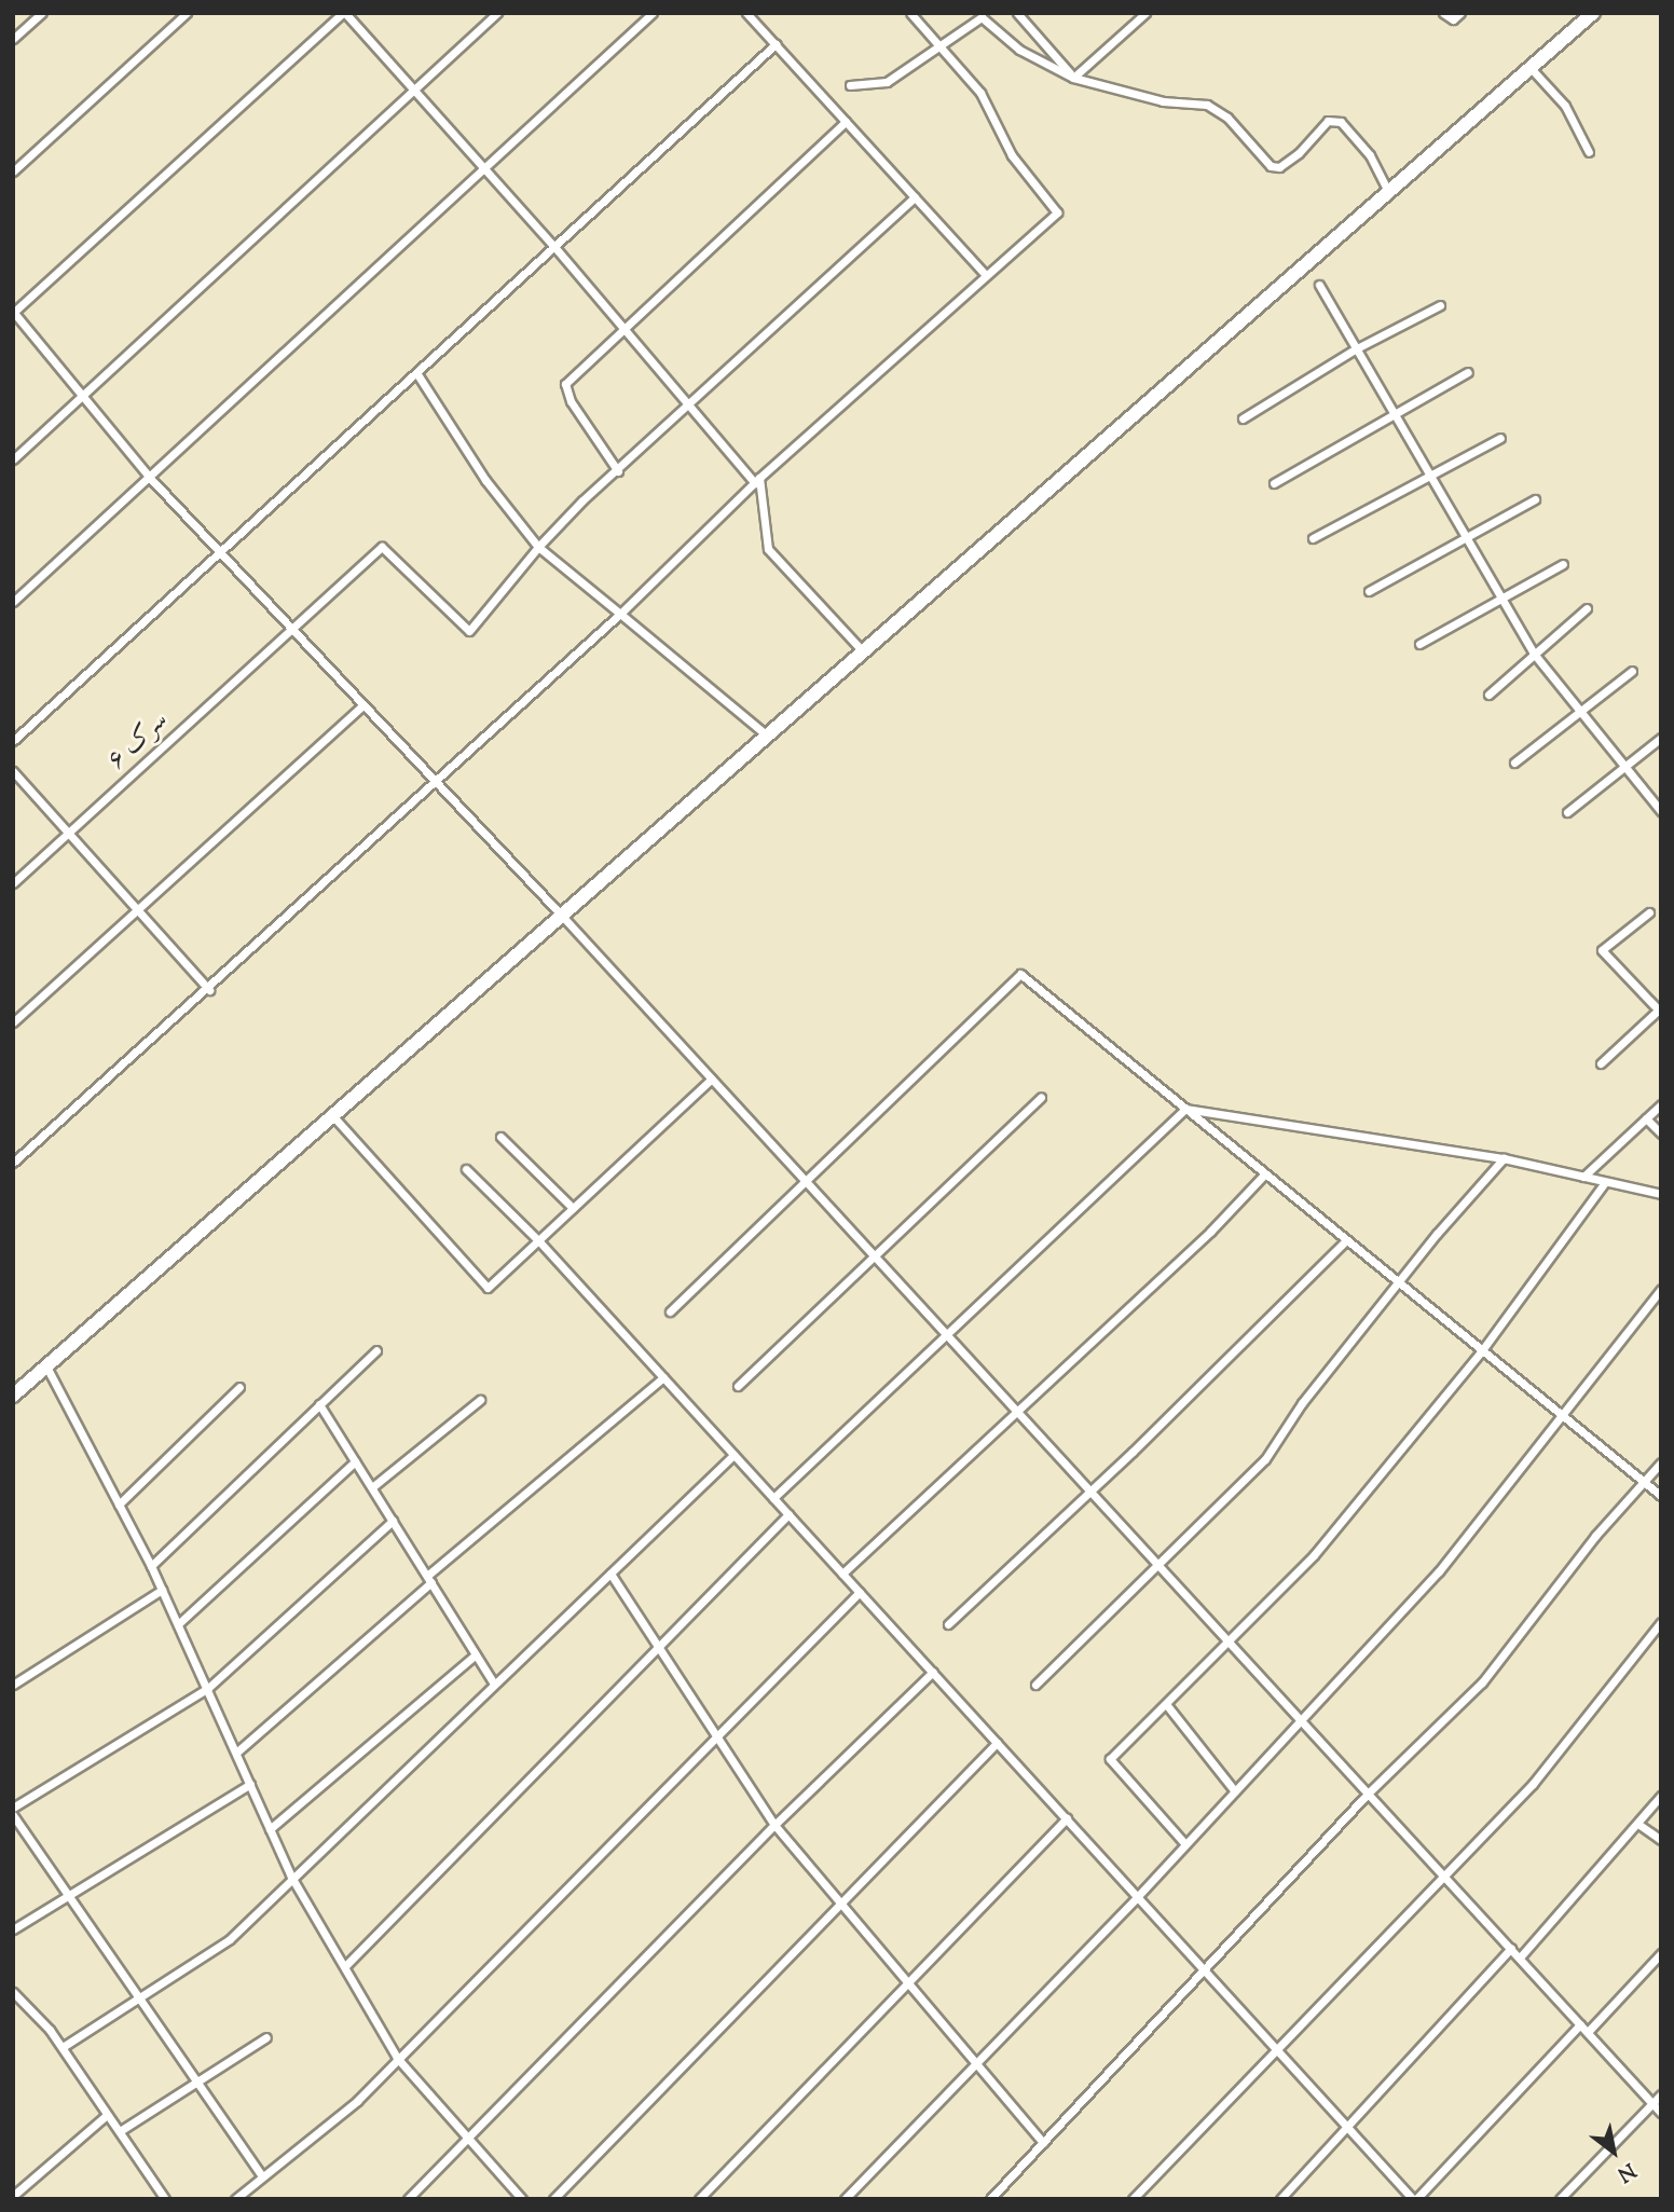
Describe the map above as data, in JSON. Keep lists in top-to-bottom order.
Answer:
{
  "streets": {
    "street": ["سرک ۶"]
  },
  "north": "bottom right"
}
